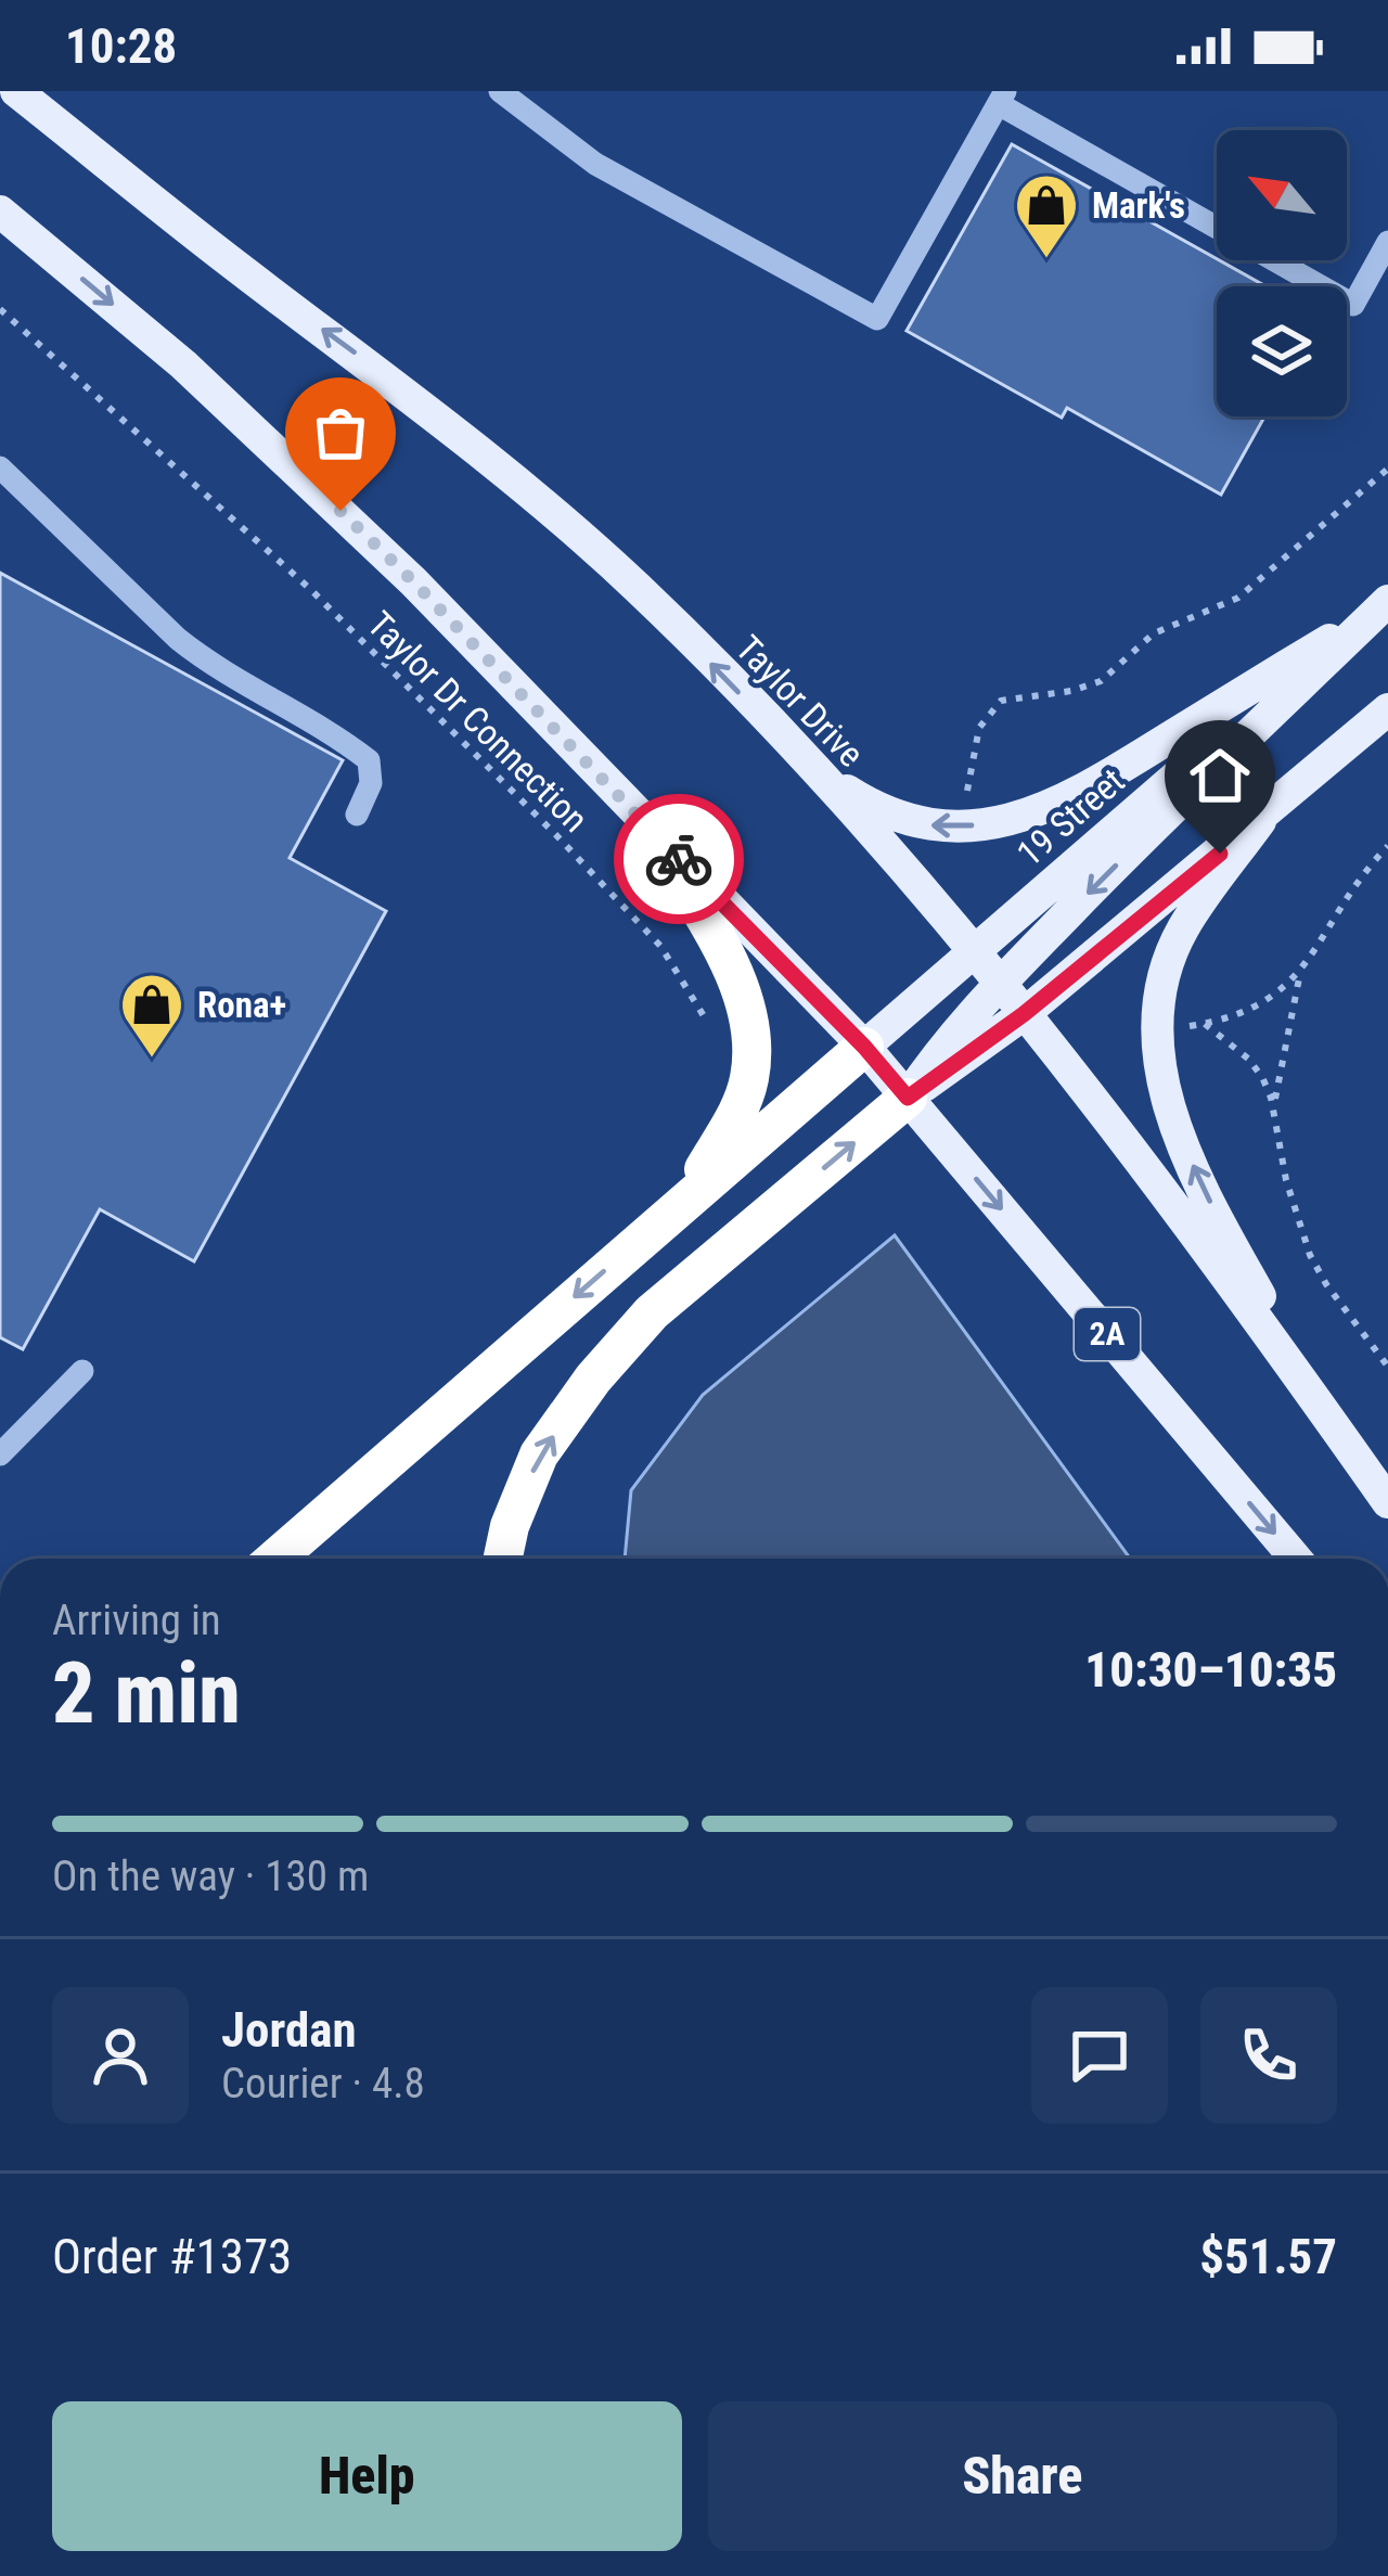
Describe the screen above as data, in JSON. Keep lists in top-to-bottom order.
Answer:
{
  "streets": {
    "main road": ["Taylor Drive", "19 Street", "2A"],
    "path": ["Taylor Dr Connection"]
  },
  "crossings": [
    ["Taylor Drive", "19 Street"]
  ],
  "places": {
    "shop": ["Mark's", "Rona+"]
  },
  "north": "top left",
  "page": {
    "status": "10:28",
    "heading": ["2 min", "Arriving in", "10:30–10:35"],
    "panel": [
      "Jordan",
      "Courier · 4.8",
      "Order #1373",
      "$51.57"
    ],
    "bar": "On the way · 130 m",
    "buttons": ["Help", "Share"]
  }
}
